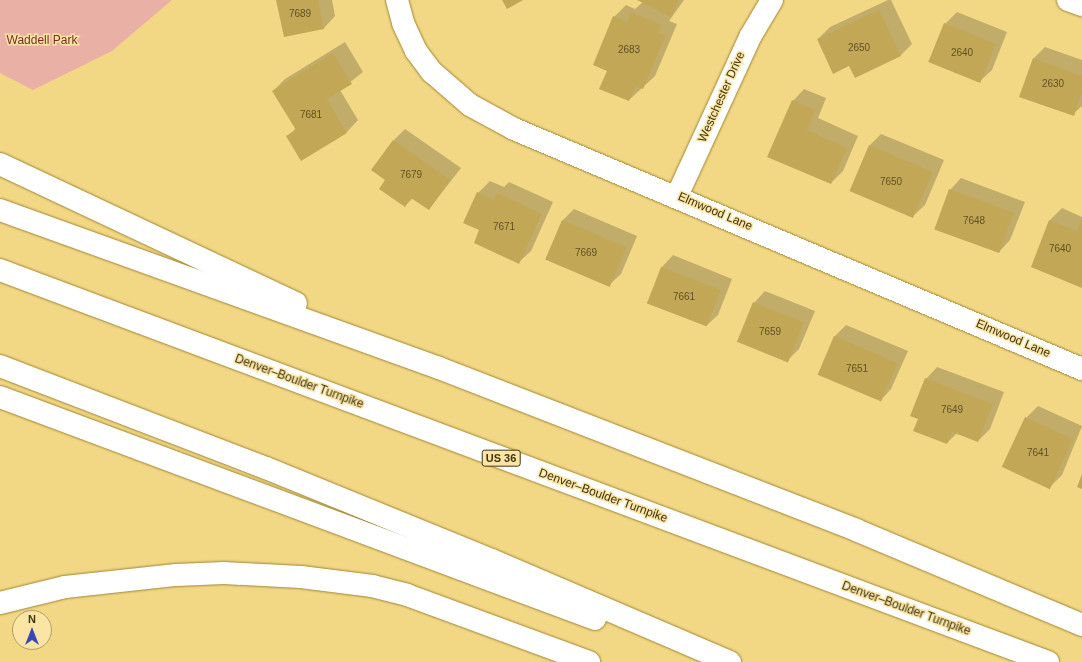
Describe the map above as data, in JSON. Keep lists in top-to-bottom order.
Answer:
{
  "streets": {
    "main road": [
      "Westchester Drive",
      "Elmwood Lane",
      "Denver–Boulder Turnpike",
      "US 36"
    ]
  },
  "crossings": [
    ["Westchester Drive", "Elmwood Lane"]
  ],
  "parks": ["Waddell Park"],
  "house_numbers": [
    "7689",
    "2650",
    "2683",
    "2640",
    "2630",
    "7681",
    "7679",
    "7650",
    "7648",
    "7671",
    "7640",
    "7669",
    "7661",
    "7659",
    "7651",
    "7649",
    "7641"
  ],
  "north": "top"
}
